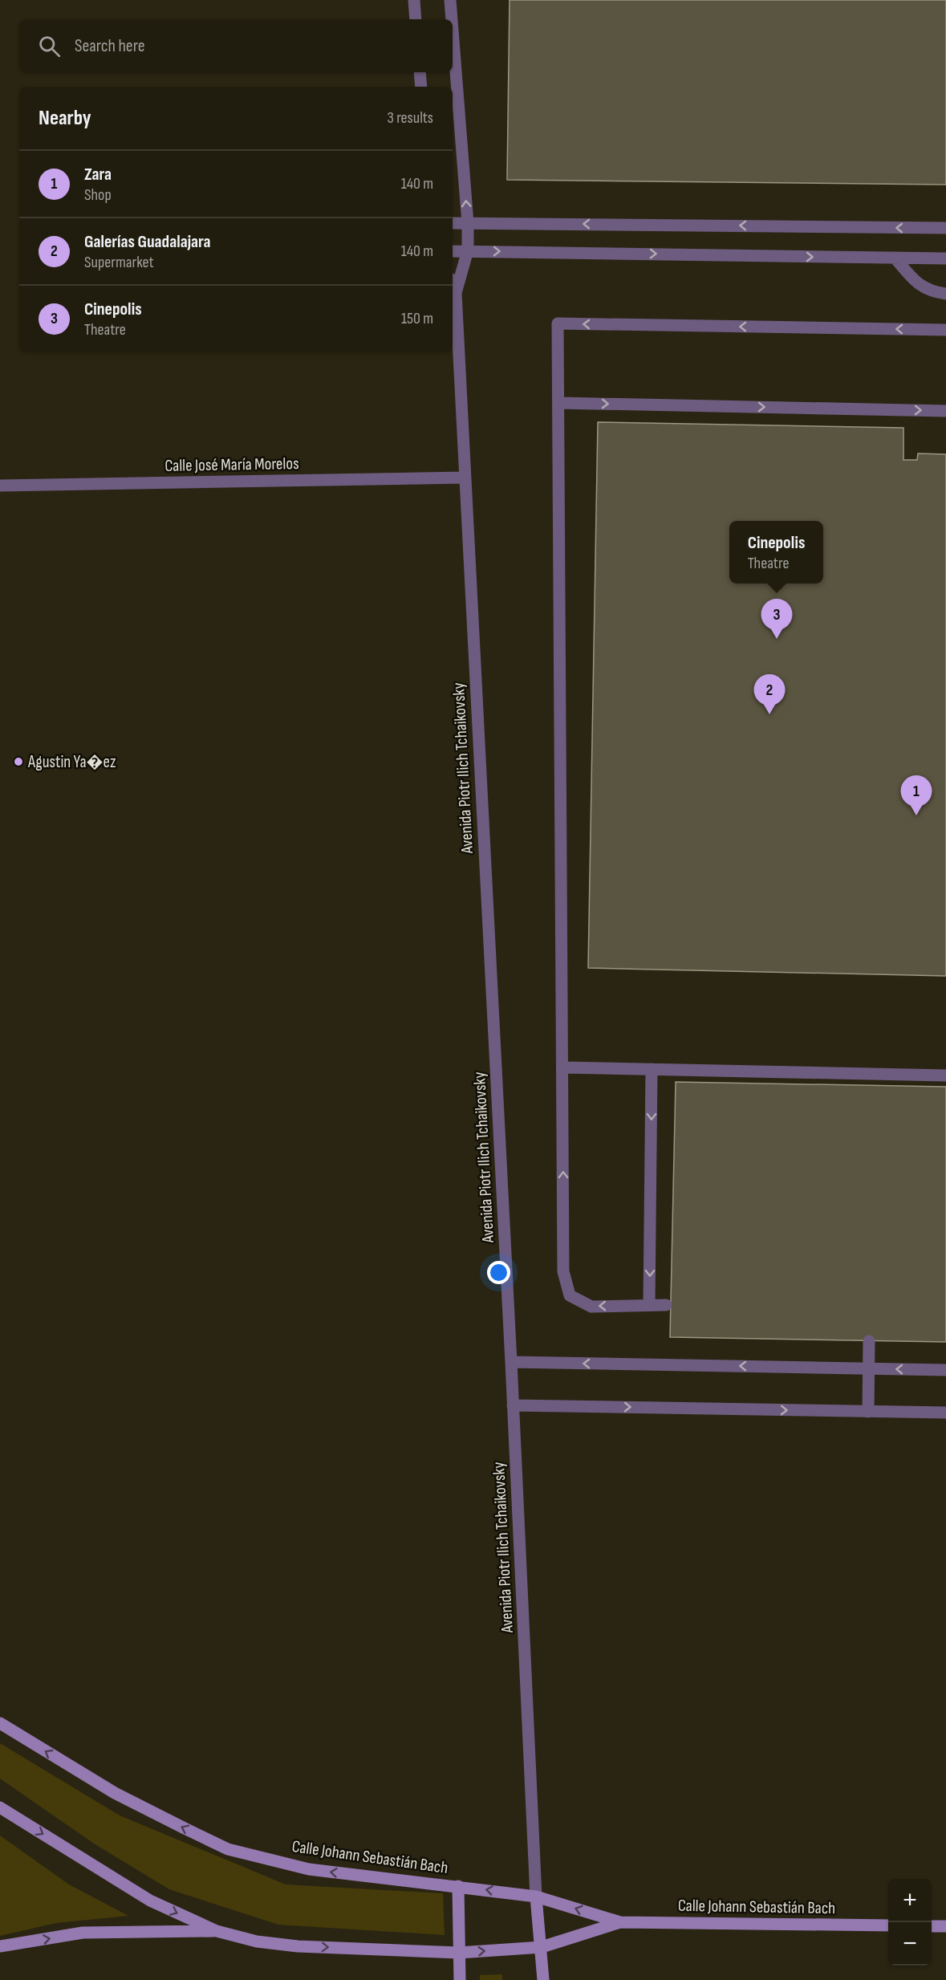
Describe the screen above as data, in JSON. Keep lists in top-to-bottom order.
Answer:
{
  "streets": {
    "street": ["Calle José María Morelos", "Avenida Piotr Ilich Tchaikovsky", "Calle Johann Sebastián Bach"]
  },
  "crossings": [
    ["Calle José María Morelos", "Avenida Piotr Ilich Tchaikovsky"],
    ["Avenida Piotr Ilich Tchaikovsky", "Calle Johann Sebastián Bach"]
  ],
  "places": ["Agustin Ya�ez"],
  "page": {
    "search": "Search here",
    "heading": ["Nearby", "3 results"],
    "list": [
      {
        "mark": "1",
        "name": "Zara",
        "note": "Shop",
        "value": "140 m"
      },
      {
        "mark": "2",
        "name": "Galerías Guadalajara",
        "note": "Supermarket",
        "value": "140 m"
      },
      {
        "mark": "3",
        "name": "Cinepolis",
        "note": "Theatre",
        "value": "150 m"
      }
    ],
    "popup": ["Cinepolis", "Theatre"],
    "pins": ["3", "2", "1"],
    "map_buttons": ["+", "−"]
  }
}
